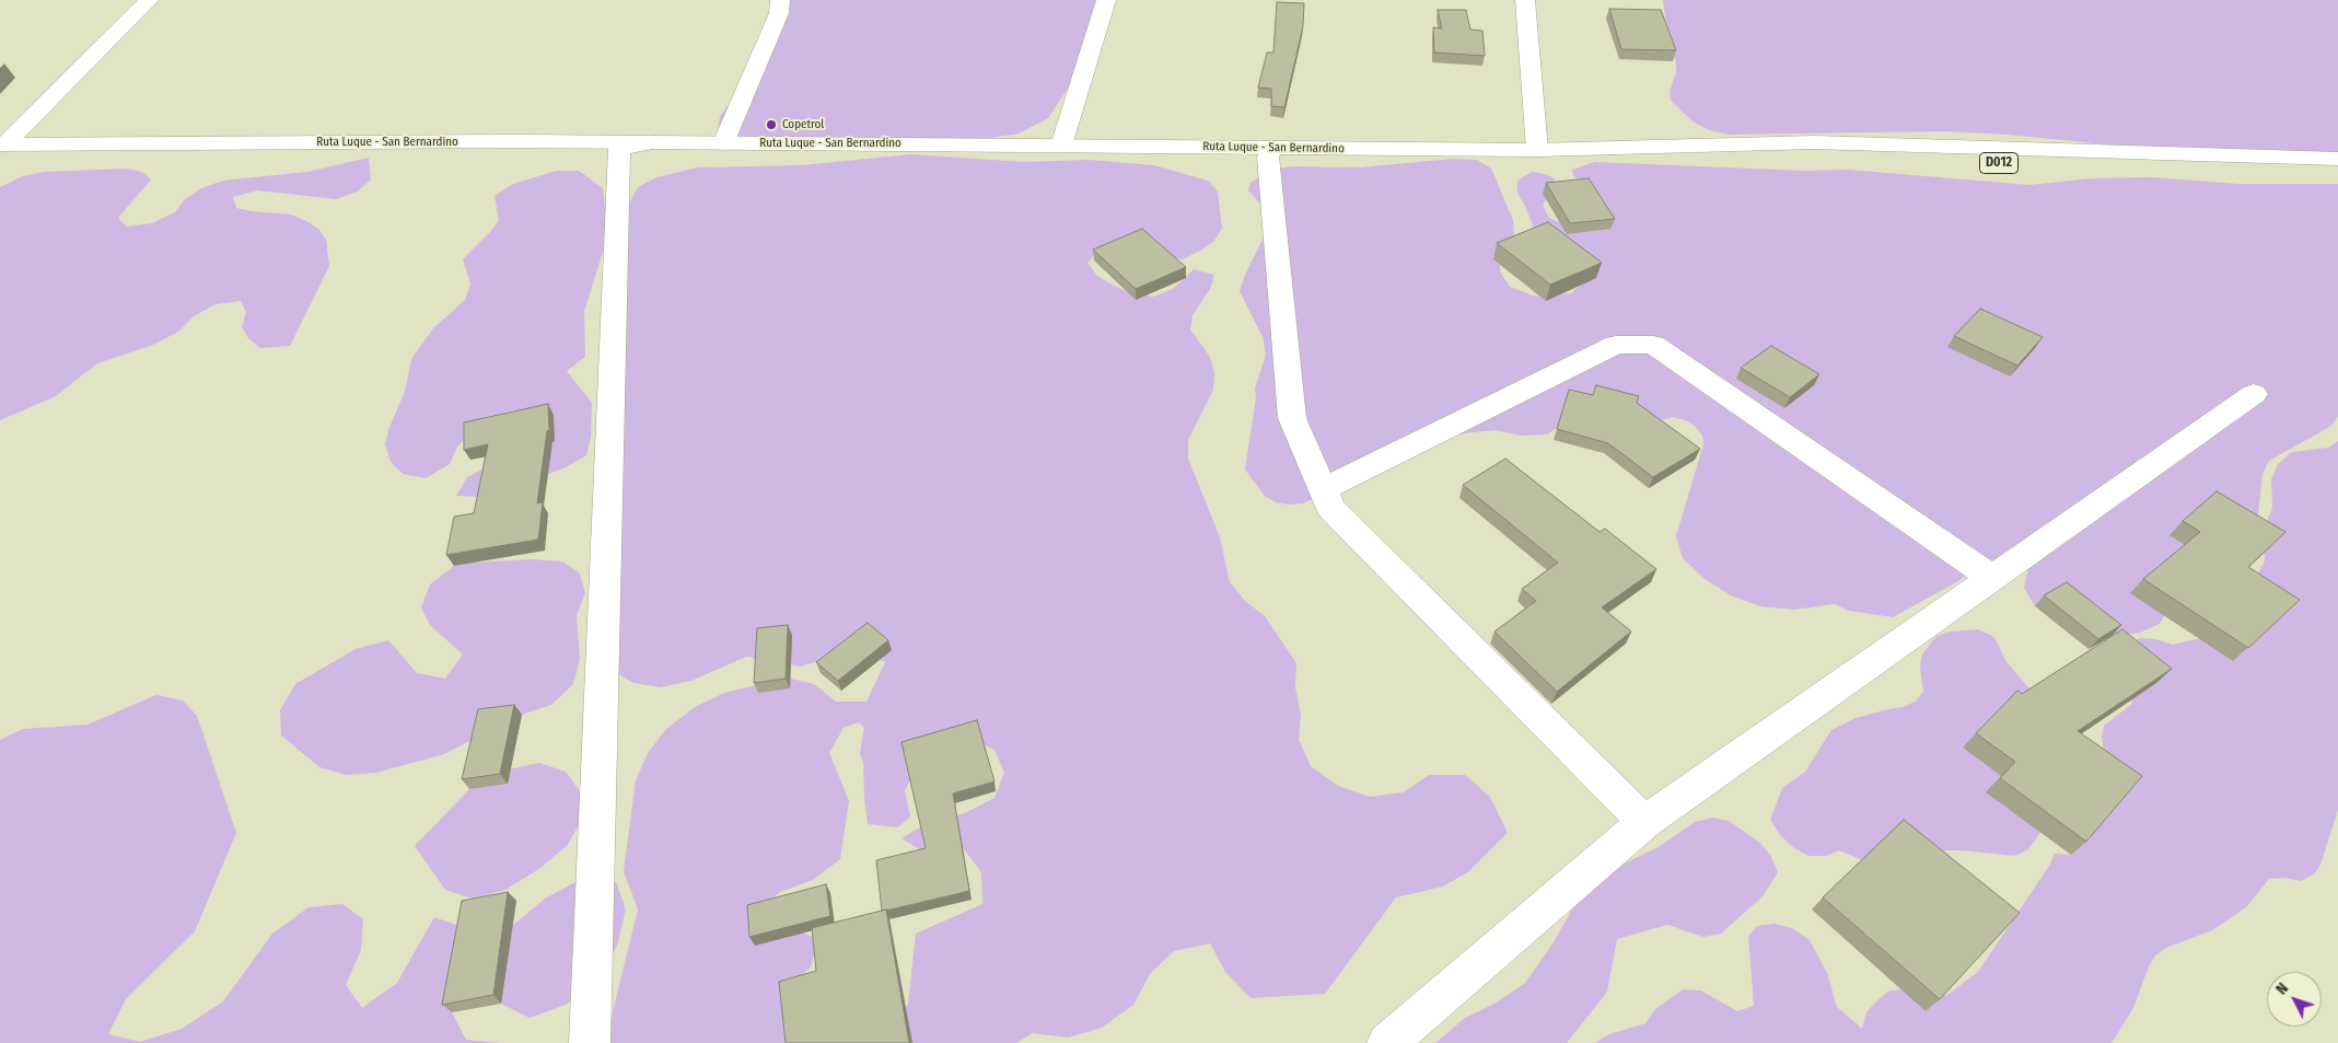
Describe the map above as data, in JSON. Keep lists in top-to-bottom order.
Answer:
{
  "streets": {
    "street": ["Ruta Luque - San Bernardino", "D012"]
  },
  "crossings": [
    ["Ruta Luque - San Bernardino", "D012"]
  ],
  "places": ["Copetrol"],
  "north": "top left"
}
